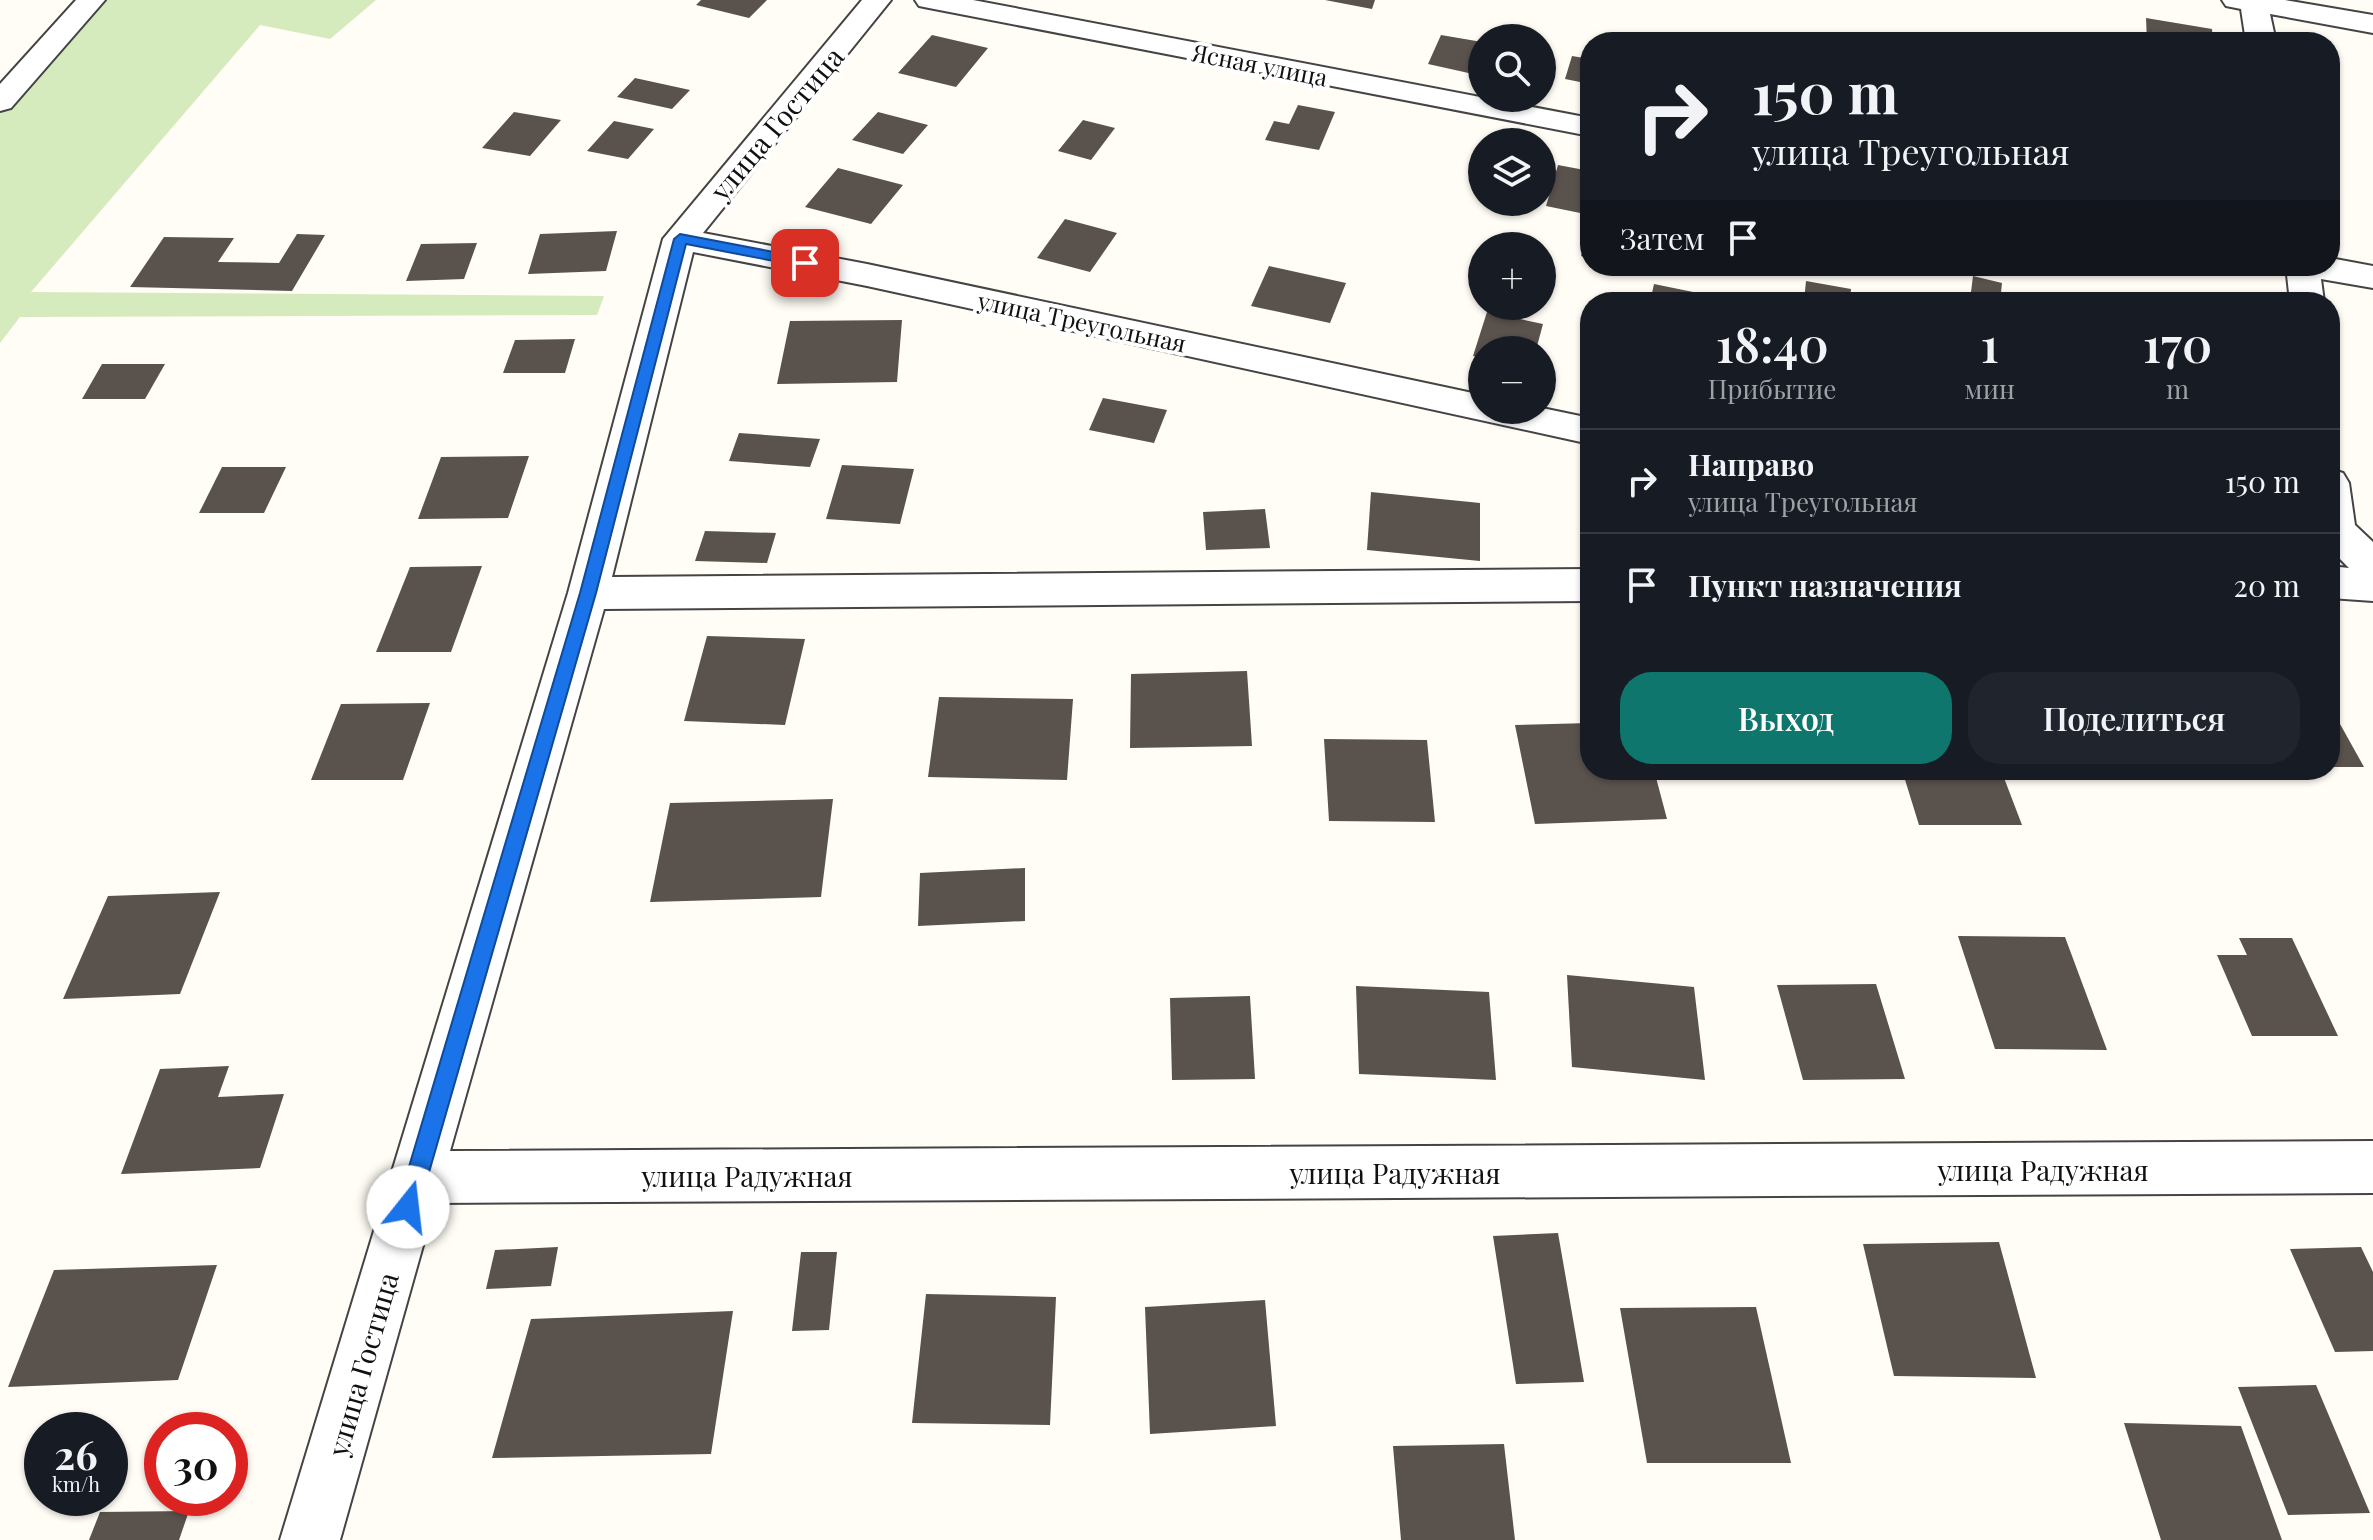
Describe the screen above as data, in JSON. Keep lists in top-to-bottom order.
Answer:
{
  "streets": {
    "street": [
      "Ясная улица",
      "улица Гостица",
      "улица Треугольная",
      "улица Радужная"
    ]
  },
  "crossings": [
    ["улица Гостица", "улица Треугольная"],
    ["улица Гостица", "улица Радужная"]
  ],
  "page": {
    "map_buttons": ["+", "−"],
    "turn": ["150 m", "улица Треугольная"],
    "then": "Затем",
    "eta": [
      "18:40",
      "Прибытие",
      "1",
      "мин",
      "170",
      "m"
    ],
    "list": [
      {
        "name": "Направо",
        "note": "улица Треугольная",
        "value": "150 m"
      },
      {
        "name": "Пункт назначения",
        "value": "20 m"
      }
    ],
    "buttons": ["Выход", "Поделиться"],
    "speed": "26 km/h",
    "limit": "30"
  }
}
